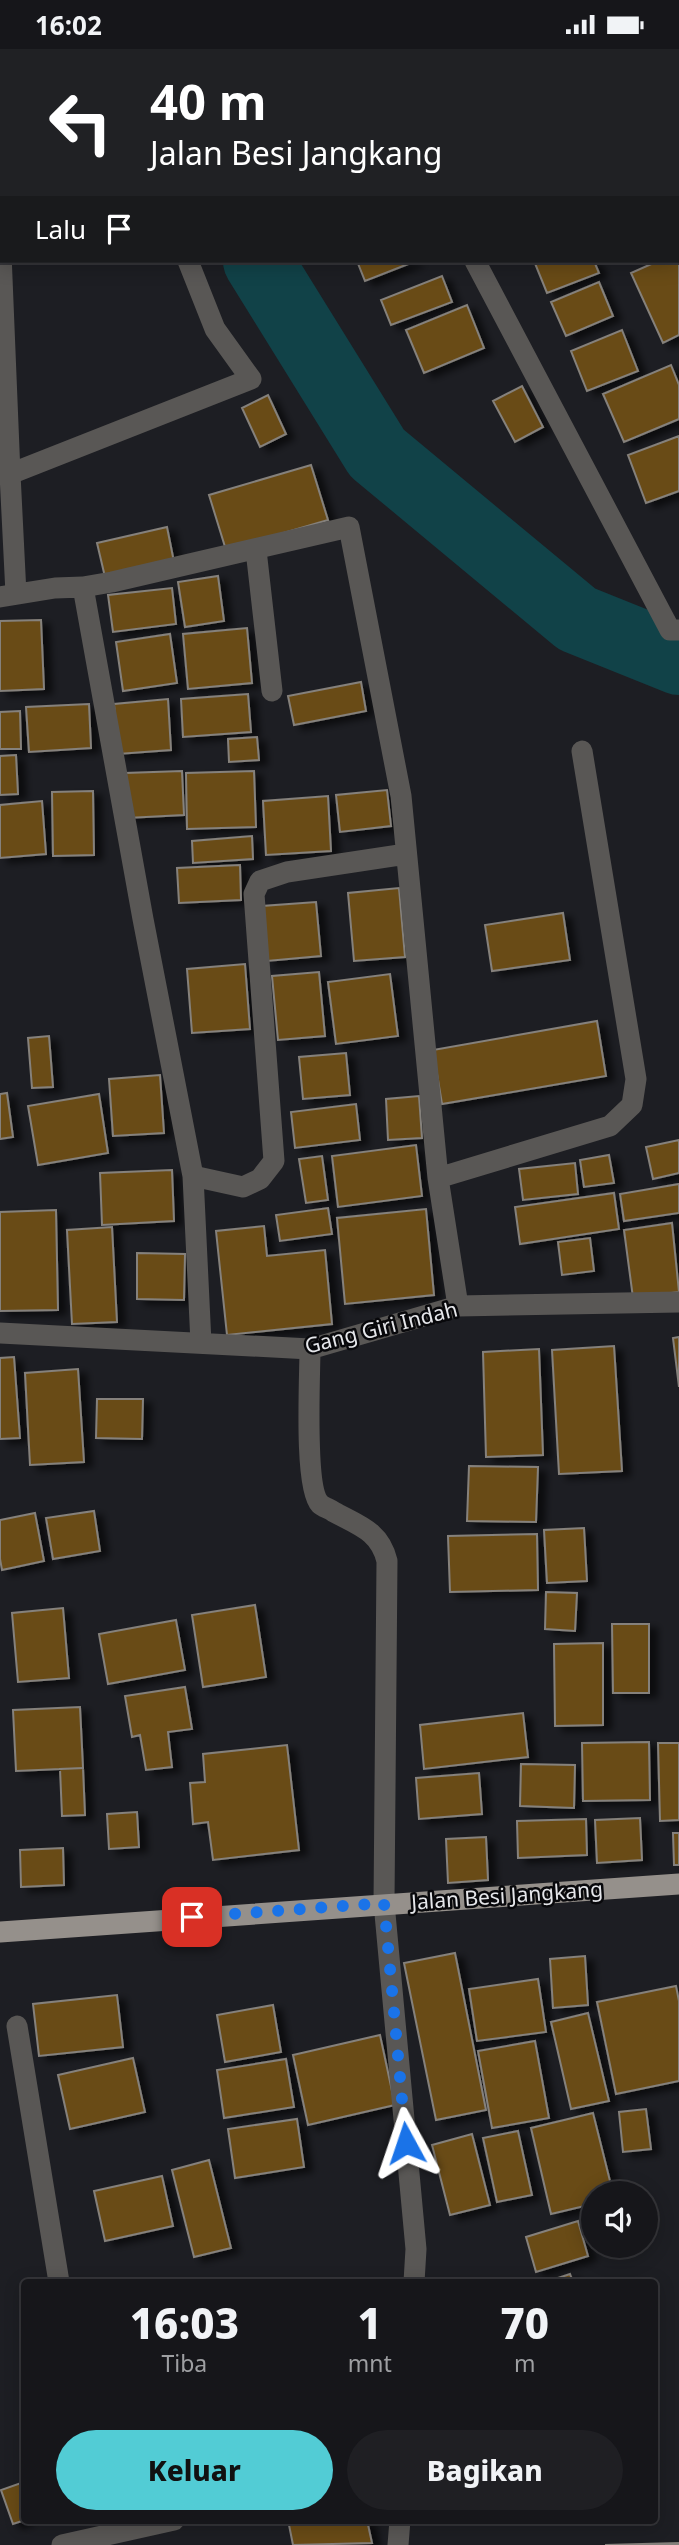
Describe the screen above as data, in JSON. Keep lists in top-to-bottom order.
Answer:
{
  "streets": {
    "main road": ["Jalan Besi Jangkang"],
    "street": ["Gang Giri Indah"]
  },
  "page": {
    "status": "16:02",
    "turn": ["40 m", "Jalan Besi Jangkang"],
    "then": "Lalu",
    "eta": [
      "16:03",
      "Tiba",
      "1",
      "mnt",
      "70",
      "m"
    ],
    "buttons": ["Keluar", "Bagikan"]
  }
}
